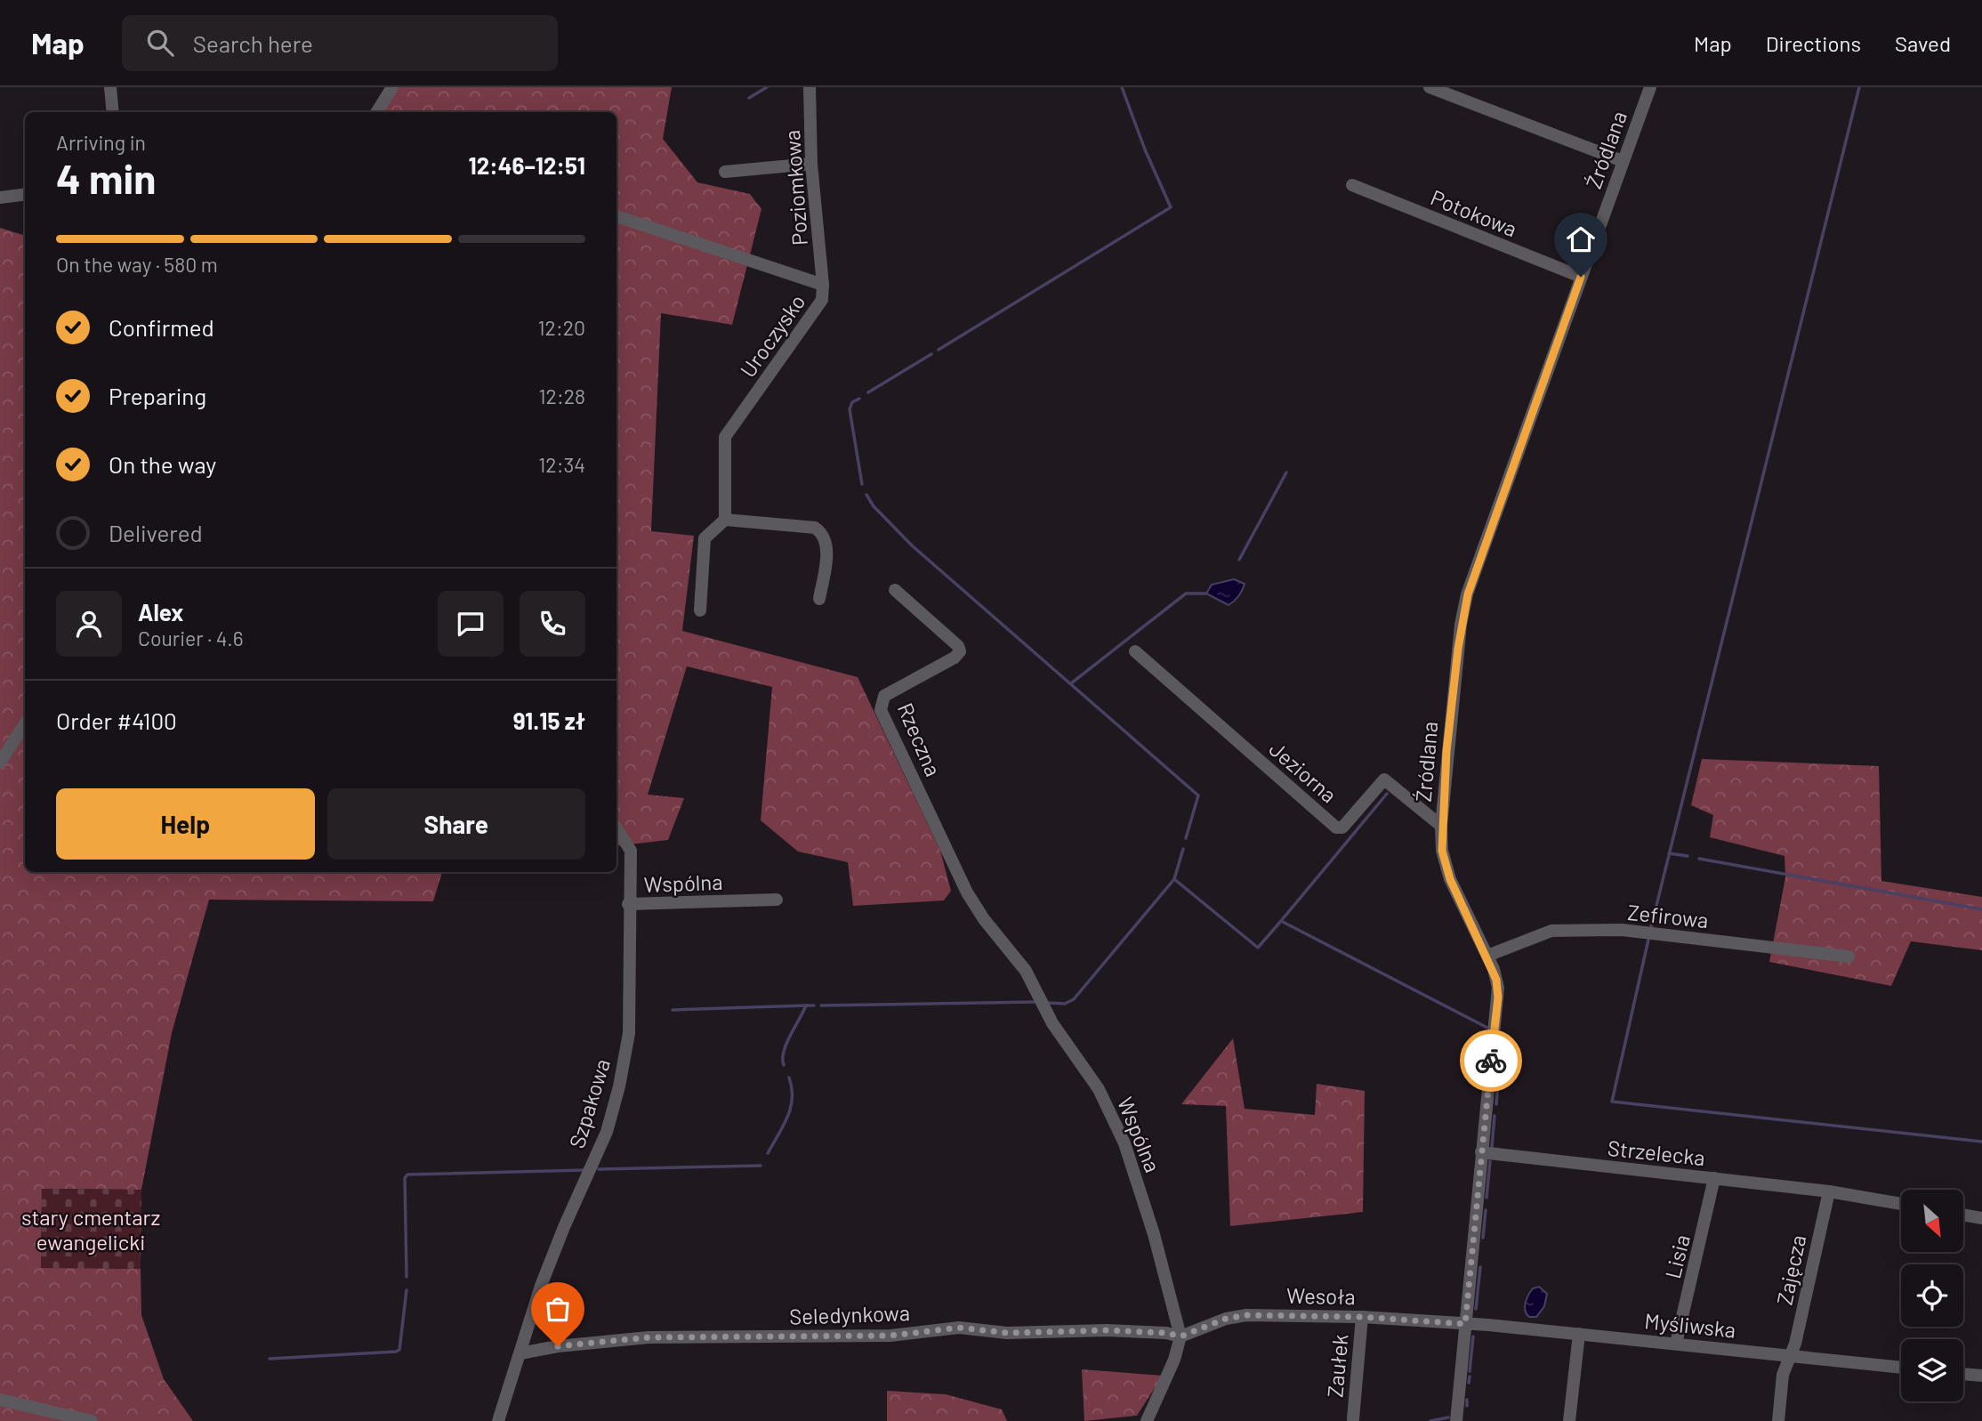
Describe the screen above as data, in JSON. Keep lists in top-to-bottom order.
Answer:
{
  "streets": {
    "street": [
      "Źródlana",
      "Poziomkowa",
      "Potokowa",
      "Uroczysko",
      "Rzeczna",
      "Jeziorna",
      "Wspólna",
      "Zefirowa",
      "Szpakowa",
      "Strzelecka",
      "Lisia",
      "Zajęcza",
      "Wesoła",
      "Seledynkowa",
      "Myśliwska",
      "Zaułek"
    ]
  },
  "crossings": [
    ["Źródlana", "Potokowa"],
    ["Źródlana", "Jeziorna"],
    ["Źródlana", "Zefirowa"],
    ["Źródlana", "Strzelecka"],
    ["Źródlana", "Wesoła"],
    ["Źródlana", "Myśliwska"],
    ["Poziomkowa", "Uroczysko"],
    ["Rzeczna", "Wspólna"],
    ["Wspólna", "Szpakowa"],
    ["Wspólna", "Wesoła"],
    ["Wspólna", "Seledynkowa"],
    ["Szpakowa", "Seledynkowa"],
    ["Strzelecka", "Lisia"],
    ["Strzelecka", "Zajęcza"],
    ["Lisia", "Myśliwska"],
    ["Zajęcza", "Myśliwska"],
    ["Wesoła", "Seledynkowa"],
    ["Wesoła", "Myśliwska"],
    ["Wesoła", "Zaułek"]
  ],
  "parks": ["stary cmentarz ewangelicki"],
  "north": "bottom right",
  "page": {
    "header": "Map",
    "search": "Search here",
    "nav": ["Map", "Directions", "Saved"],
    "heading": ["4 min", "Arriving in", "12:46–12:51"],
    "panel": [
      "Alex",
      "Courier · 4.6",
      "Order #4100",
      "91.15 zł"
    ],
    "bar": "On the way · 580 m",
    "list": [
      ["Confirmed", "12:20"],
      ["Preparing", "12:28"],
      ["On the way", "12:34"],
      "Delivered"
    ],
    "buttons": ["Help", "Share"]
  }
}
